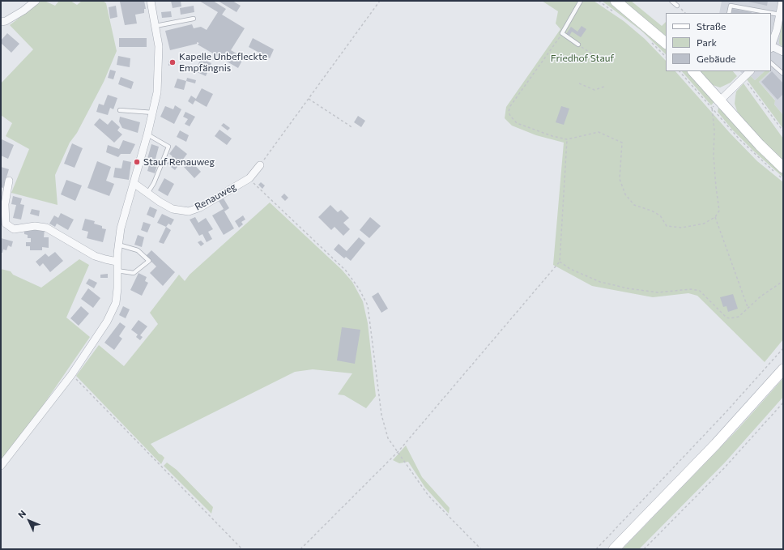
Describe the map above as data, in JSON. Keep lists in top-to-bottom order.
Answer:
{
  "streets": {
    "street": ["Renauweg"]
  },
  "parks": ["Friedhof Stauf"],
  "places": ["Kapelle Unbefleckte Empfängnis", "Stauf Renauweg"],
  "legend": ["Straße", "Park", "Gebäude"],
  "north": "top left"
}
